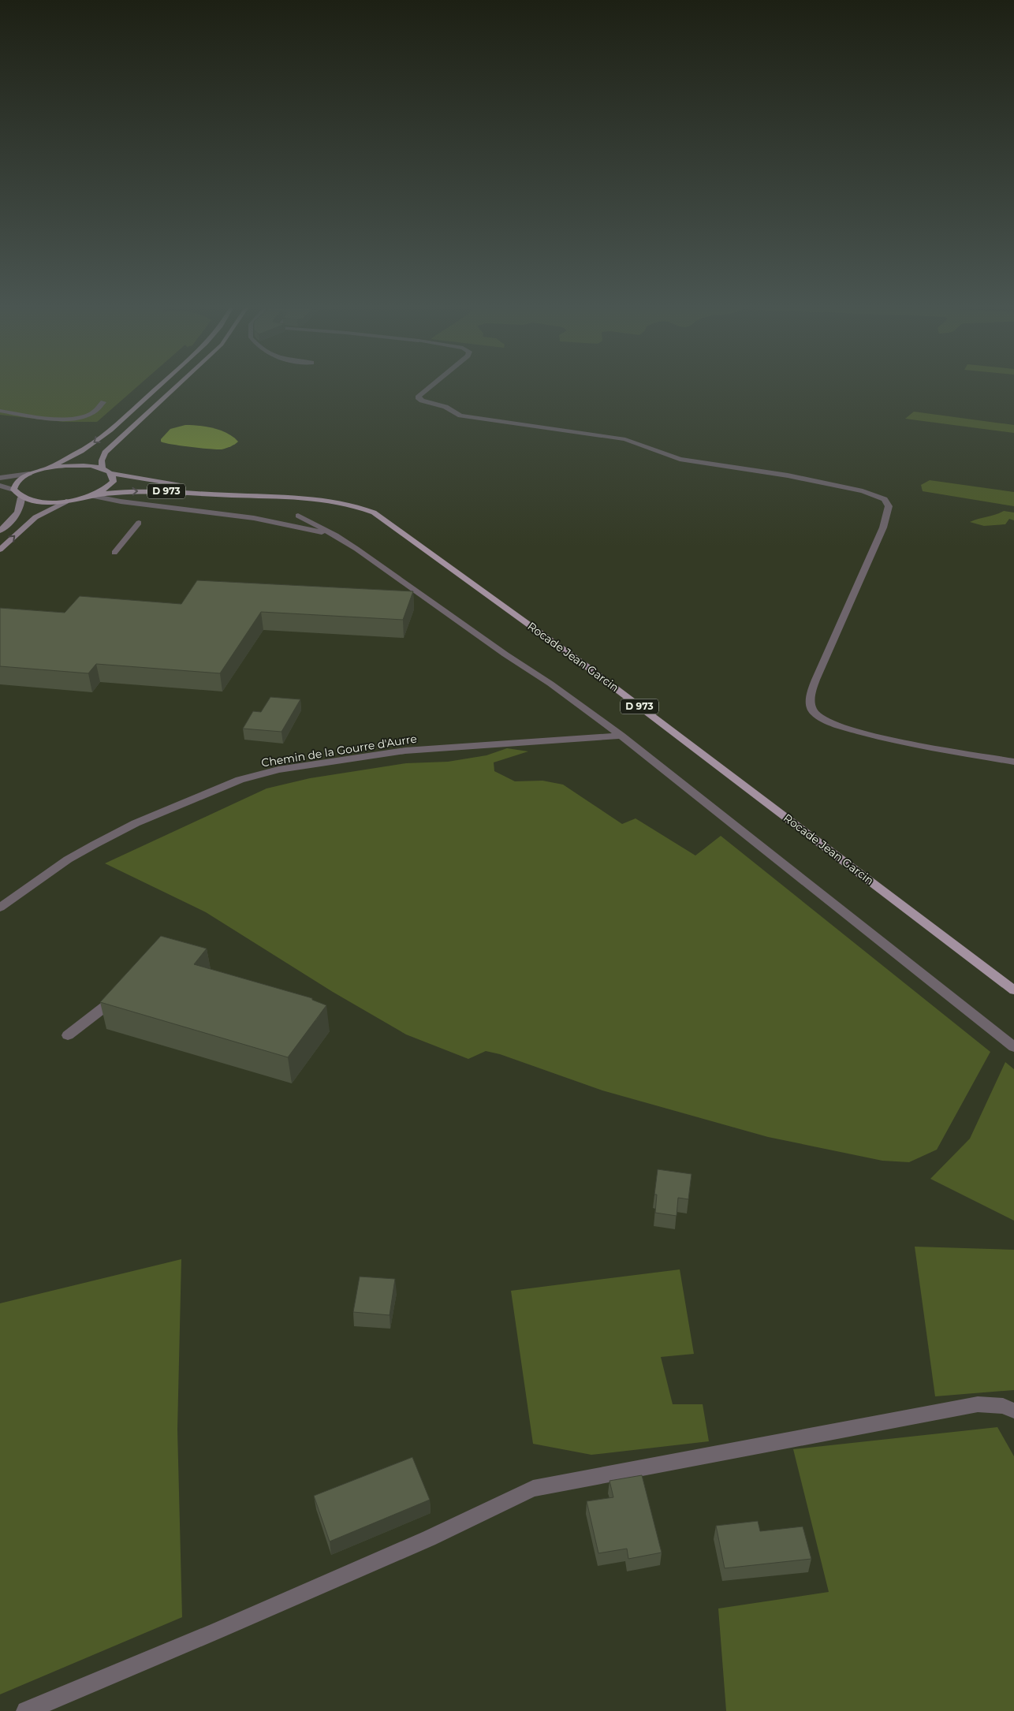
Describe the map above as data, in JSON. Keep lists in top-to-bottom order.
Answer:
{
  "streets": {
    "main road": ["D 973", "Rocade Jean Garcin"],
    "street": ["Chemin de la Gourre d'Aurre"]
  }
}
